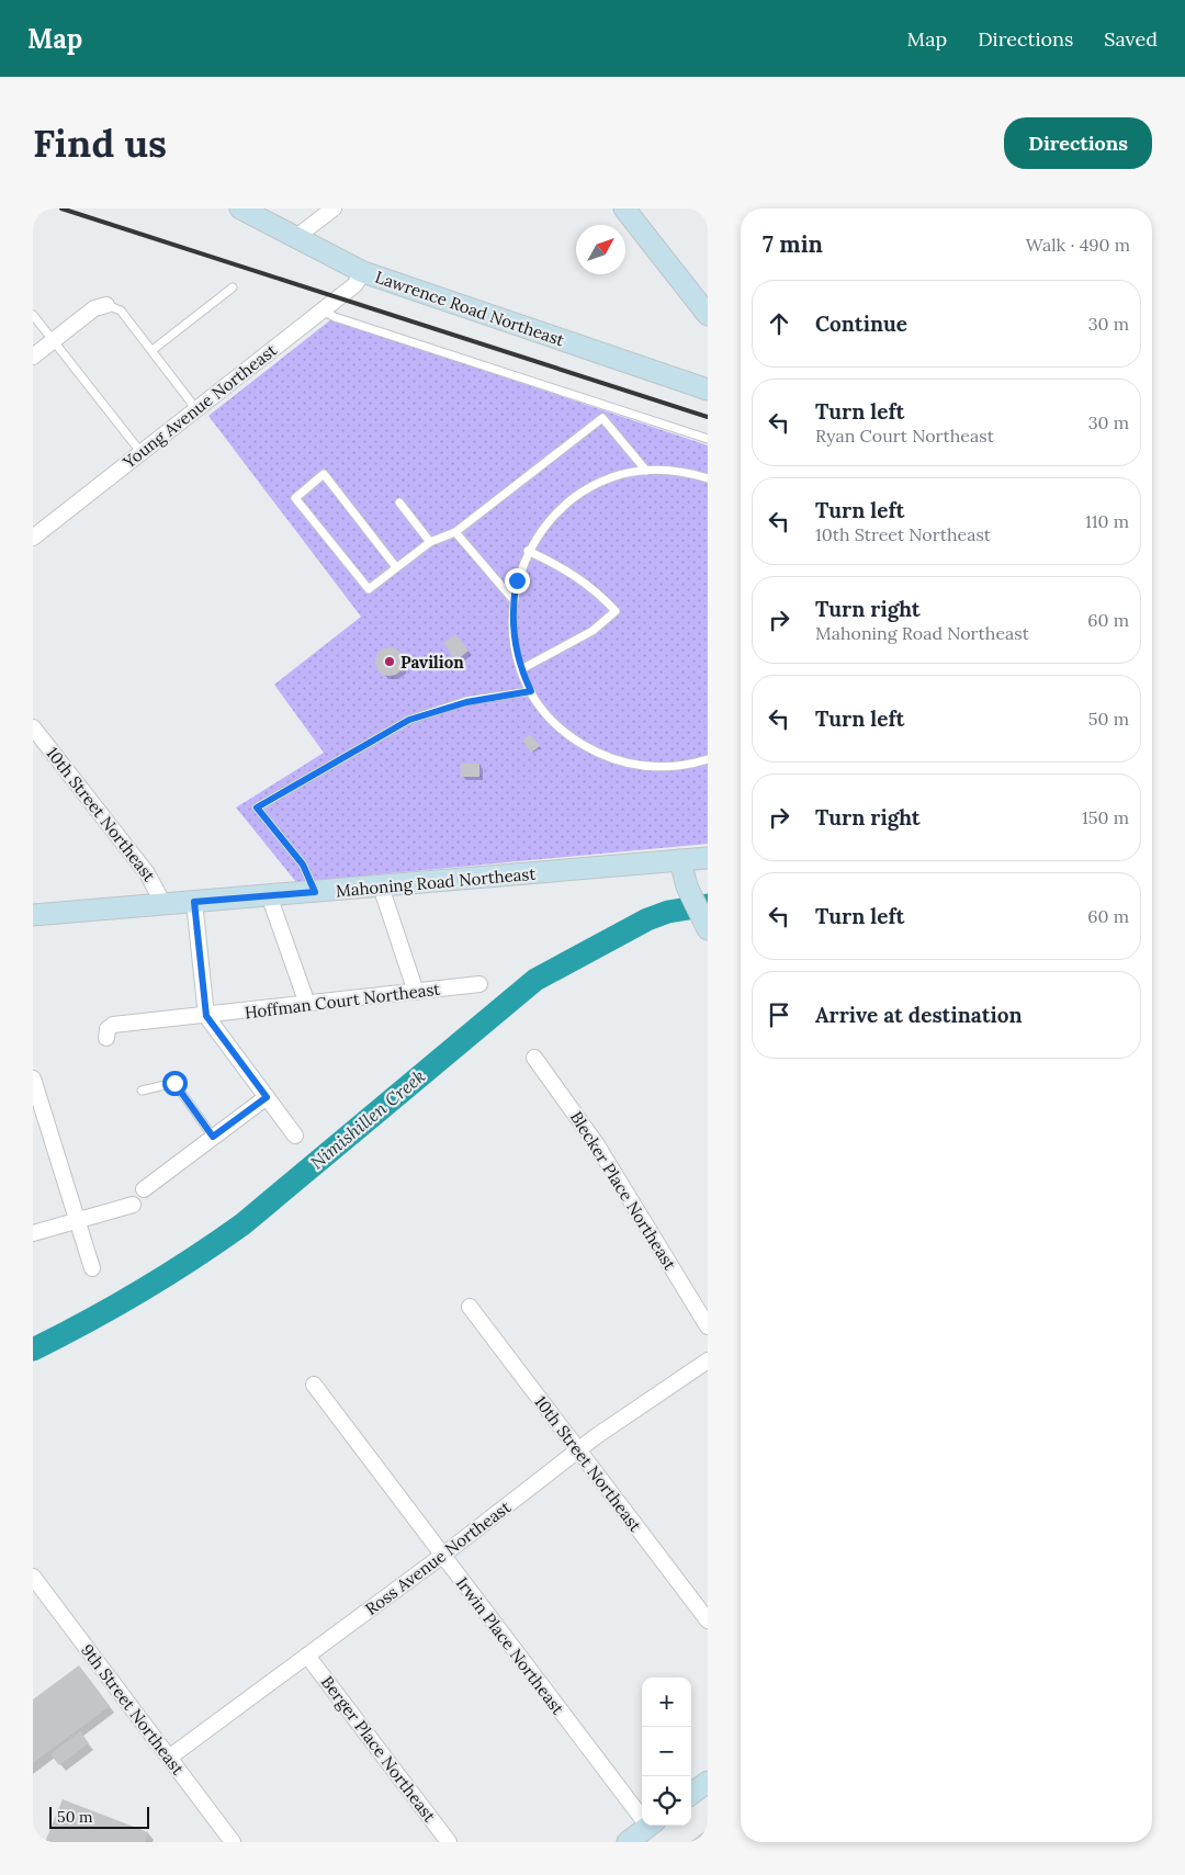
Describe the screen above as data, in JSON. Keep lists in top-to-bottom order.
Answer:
{
  "streets": {
    "main road": ["Lawrence Road Northeast", "Mahoning Road Northeast"],
    "street": [
      "Young Avenue Northeast",
      "10th Street Northeast",
      "Hoffman Court Northeast",
      "Blecker Place Northeast",
      "Ross Avenue Northeast",
      "Irwin Place Northeast",
      "9th Street Northeast",
      "Berger Place Northeast"
    ]
  },
  "crossings": [
    ["Lawrence Road Northeast", "Young Avenue Northeast"],
    ["10th Street Northeast", "Mahoning Road Northeast"],
    ["10th Street Northeast", "Ross Avenue Northeast"],
    ["Ross Avenue Northeast", "Irwin Place Northeast"],
    ["Ross Avenue Northeast", "9th Street Northeast"],
    ["Ross Avenue Northeast", "Berger Place Northeast"]
  ],
  "water": ["Nimishillen Creek"],
  "places": ["Pavilion"],
  "scale_bar": "50 m",
  "north": "top right",
  "page": {
    "header": "Map",
    "nav": ["Map", "Directions", "Saved"],
    "buttons": "Directions",
    "title": "Find us",
    "heading": ["7 min", "Walk · 490 m"],
    "list": [
      ["Continue", "30 m"],
      ["Turn left", "Ryan Court Northeast", "30 m"],
      ["Turn left", "10th Street Northeast", "110 m"],
      ["Turn right", "Mahoning Road Northeast", "60 m"],
      ["Turn left", "50 m"],
      ["Turn right", "150 m"],
      ["Turn left", "60 m"],
      "Arrive at destination"
    ],
    "map_buttons": ["+", "−"],
    "scale": "50 m"
  }
}
